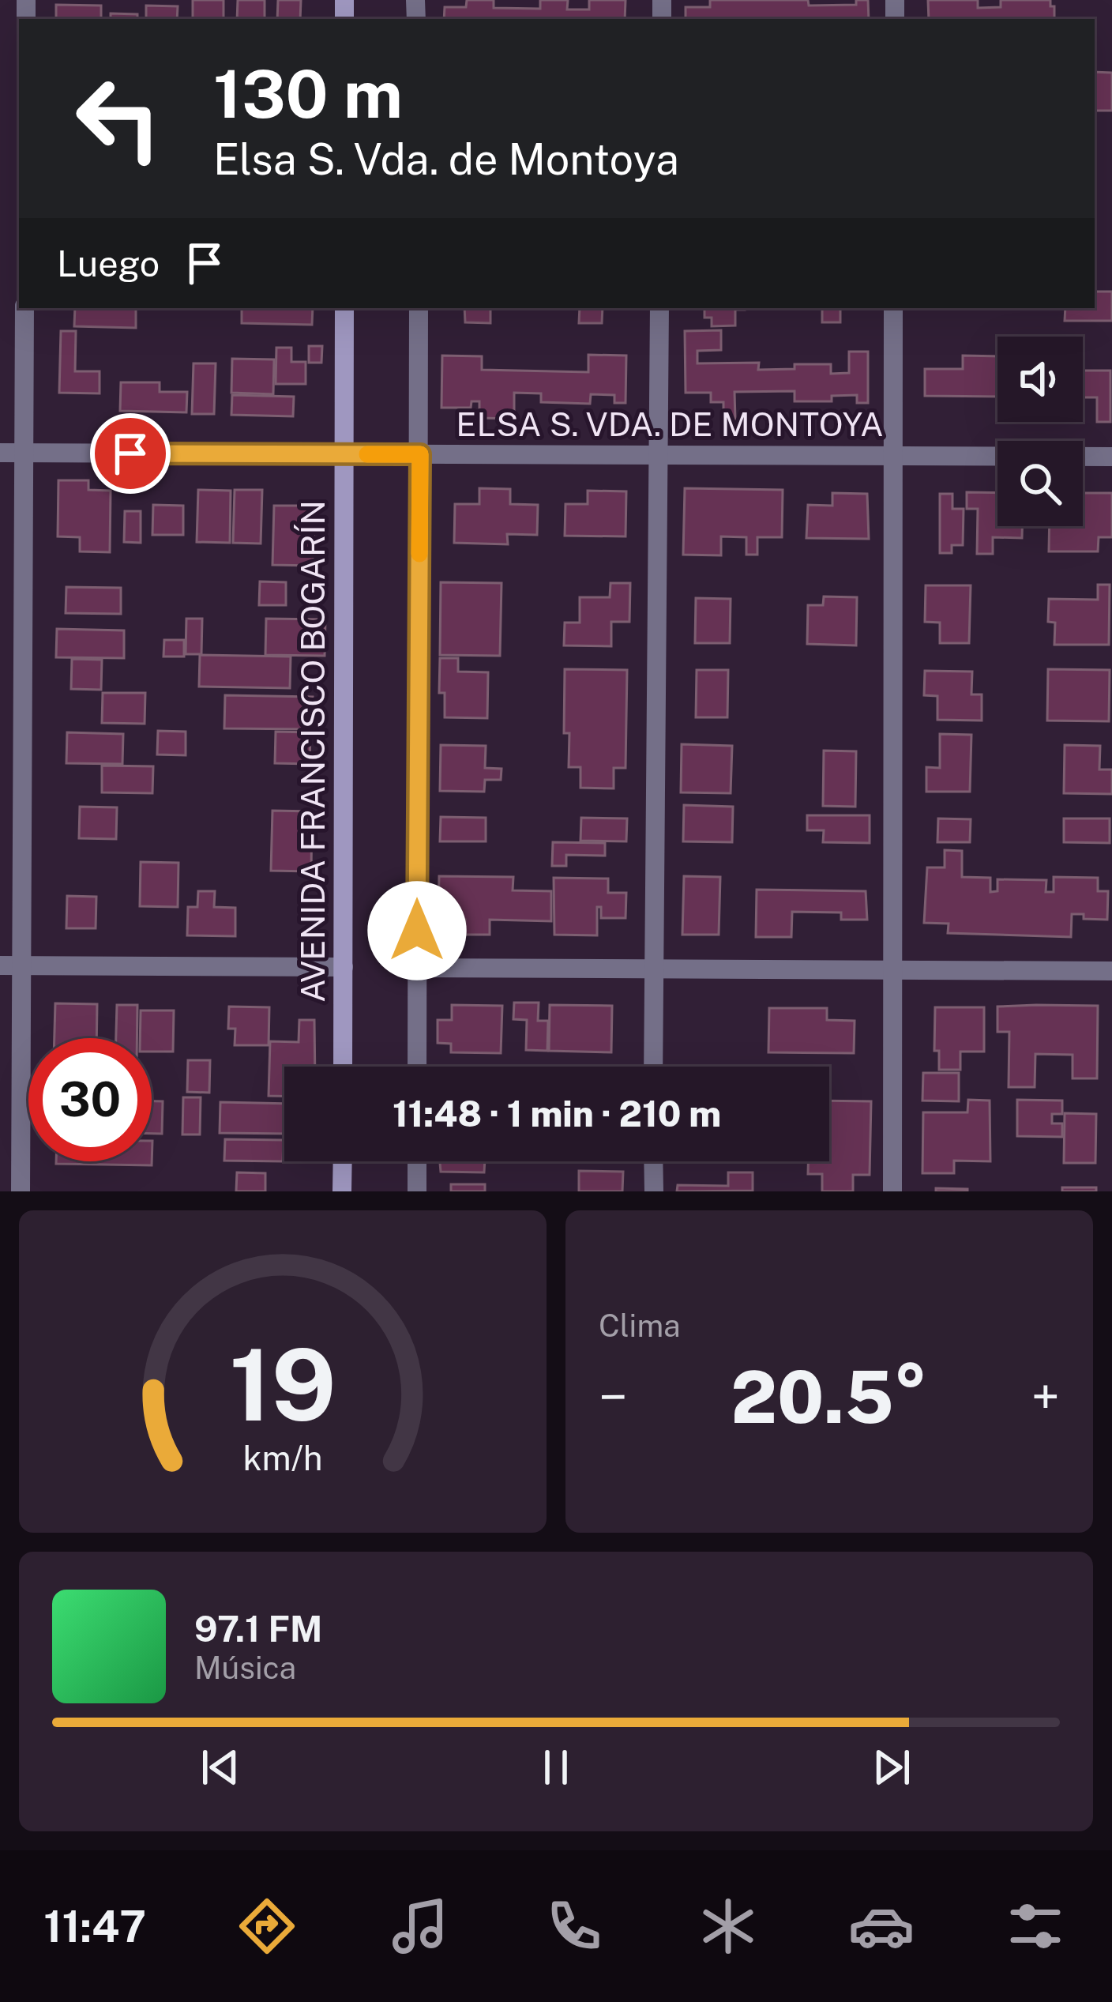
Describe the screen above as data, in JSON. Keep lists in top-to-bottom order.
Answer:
{
  "streets": {
    "street": ["ELSA S. VDA. DE MONTOYA", "AVENIDA FRANCISCO BOGARÍN"]
  },
  "crossings": [
    ["ELSA S. VDA. DE MONTOYA", "AVENIDA FRANCISCO BOGARÍN"]
  ],
  "page": {
    "turn": ["130 m", "Elsa S. Vda. de Montoya"],
    "then": "Luego",
    "limit": "30",
    "trip": "11:48 · 1 min · 210 m",
    "tile": "Clima",
    "heat": ["−", "20.5°", "+"],
    "song": ["97.1 FM", "Música"],
    "tabs": "11:47",
    "gauge": ["19", "km/h"]
  }
}
